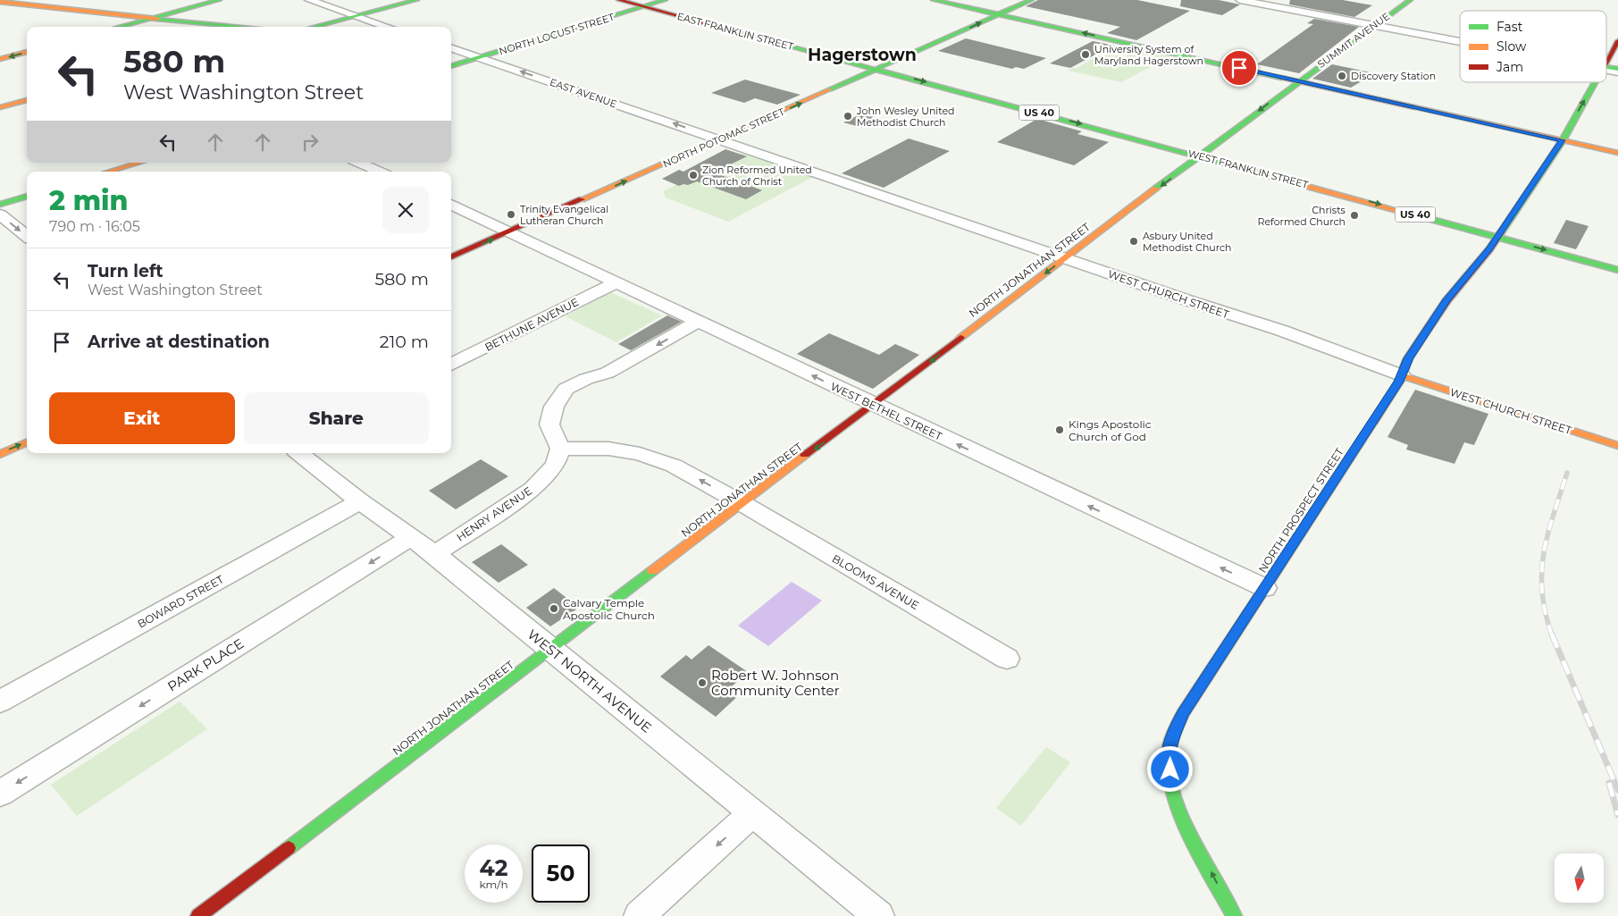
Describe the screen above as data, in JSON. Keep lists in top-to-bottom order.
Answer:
{
  "streets": {
    "main road": [
      "EAST FRANKLIN STREET",
      "NORTH LOCUST STREET",
      "SUMMIT AVENUE",
      "US 40",
      "NORTH POTOMAC STREET",
      "WEST FRANKLIN STREET",
      "NORTH JONATHAN STREET",
      "WEST CHURCH STREET",
      "NORTH PROSPECT STREET"
    ],
    "street": [
      "EAST AVENUE",
      "BETHUNE AVENUE",
      "WEST BETHEL STREET",
      "HENRY AVENUE",
      "BLOOMS AVENUE",
      "BOWARD STREET",
      "PARK PLACE",
      "WEST NORTH AVENUE"
    ]
  },
  "crossings": [
    ["EAST FRANKLIN STREET", "NORTH LOCUST STREET"],
    ["EAST FRANKLIN STREET", "NORTH POTOMAC STREET"],
    ["EAST FRANKLIN STREET", "WEST FRANKLIN STREET"],
    ["NORTH LOCUST STREET", "EAST AVENUE"],
    ["SUMMIT AVENUE", "NORTH JONATHAN STREET"],
    ["EAST AVENUE", "NORTH POTOMAC STREET"],
    ["EAST AVENUE", "WEST CHURCH STREET"],
    ["NORTH POTOMAC STREET", "WEST FRANKLIN STREET"],
    ["NORTH POTOMAC STREET", "WEST CHURCH STREET"],
    ["NORTH POTOMAC STREET", "WEST BETHEL STREET"],
    ["WEST FRANKLIN STREET", "NORTH JONATHAN STREET"],
    ["WEST FRANKLIN STREET", "NORTH PROSPECT STREET"],
    ["NORTH JONATHAN STREET", "WEST CHURCH STREET"],
    ["NORTH JONATHAN STREET", "WEST BETHEL STREET"],
    ["NORTH JONATHAN STREET", "BLOOMS AVENUE"],
    ["NORTH JONATHAN STREET", "WEST NORTH AVENUE"],
    ["WEST CHURCH STREET", "NORTH PROSPECT STREET"],
    ["BETHUNE AVENUE", "WEST BETHEL STREET"],
    ["WEST BETHEL STREET", "NORTH PROSPECT STREET"],
    ["HENRY AVENUE", "BLOOMS AVENUE"],
    ["HENRY AVENUE", "WEST NORTH AVENUE"],
    ["BOWARD STREET", "WEST NORTH AVENUE"],
    ["PARK PLACE", "WEST NORTH AVENUE"]
  ],
  "one_way": [
    "EAST AVENUE",
    "NORTH POTOMAC STREET",
    "WEST FRANKLIN STREET",
    "NORTH JONATHAN STREET",
    "WEST BETHEL STREET",
    "NORTH PROSPECT STREET",
    "BLOOMS AVENUE",
    "PARK PLACE"
  ],
  "districts": ["Hagerstown"],
  "places": [
    "University System of Maryland Hagerstown",
    "Discovery Station",
    "John Wesley United Methodist Church",
    "Zion Reformed United Church of Christ",
    "Trinity Evangelical Lutheran Church",
    "Christs Reformed Church",
    "Asbury United Methodist Church",
    "Kings Apostolic Church of God",
    "Calvary Temple Apostolic Church",
    "Robert W. Johnson Community Center"
  ],
  "legend": ["Fast", "Slow", "Jam"],
  "north": "bottom",
  "page": {
    "turn": ["580 m", "West Washington Street"],
    "heading": ["2 min", "790 m · 16:05"],
    "list": [
      {
        "name": "Turn left",
        "note": "West Washington Street",
        "value": "580 m"
      },
      {
        "name": "Arrive at destination",
        "value": "210 m"
      }
    ],
    "buttons": ["Exit", "Share"],
    "speed": "42 km/h",
    "limit": "50"
  }
}
